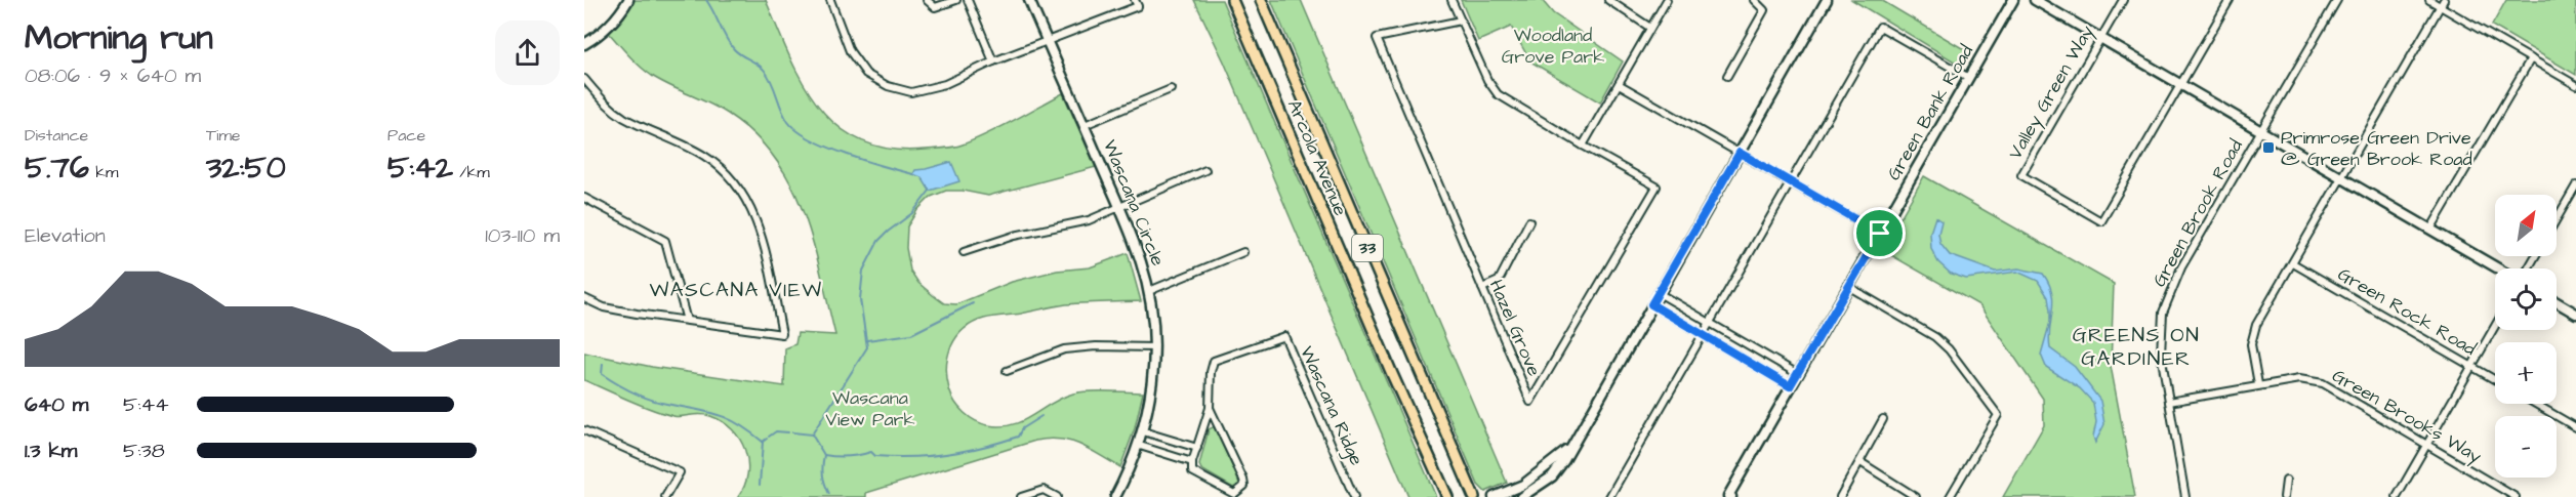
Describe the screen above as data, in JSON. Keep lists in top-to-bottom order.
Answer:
{
  "streets": {
    "main road": ["Arcola Avenue", "33"],
    "street": [
      "Valley Green Way",
      "Green Bank Road",
      "Wascana Circle",
      "Green Brook Road",
      "Green Rock Road",
      "Hazel Grove",
      "Wascana Ridge",
      "Green Brooks Way"
    ]
  },
  "crossings": [
    ["Wascana Circle", "Wascana Ridge"],
    ["Green Brook Road", "Green Brooks Way"]
  ],
  "districts": ["WASCANA VIEW", "GREENS ON GARDINER"],
  "parks": ["Woodland Grove Park", "Wascana View Park"],
  "places": {
    "transit": ["Primrose Green Drive @ Green Brook Road"]
  },
  "north": "top right",
  "page": {
    "heading": ["Morning run", "08:06 · 9 × 640 m"],
    "stats": [
      ["Distance", "5.76 km"],
      ["Time", "32:50"],
      ["Pace", "5:42 /km"]
    ],
    "map_buttons": ["+", "−"],
    "chart": ["Elevation", "103–110 m"],
    "list": [
      {
        "name": "640 m",
        "note": "5:44"
      },
      {
        "name": "1.3 km",
        "note": "5:38"
      }
    ]
  }
}
